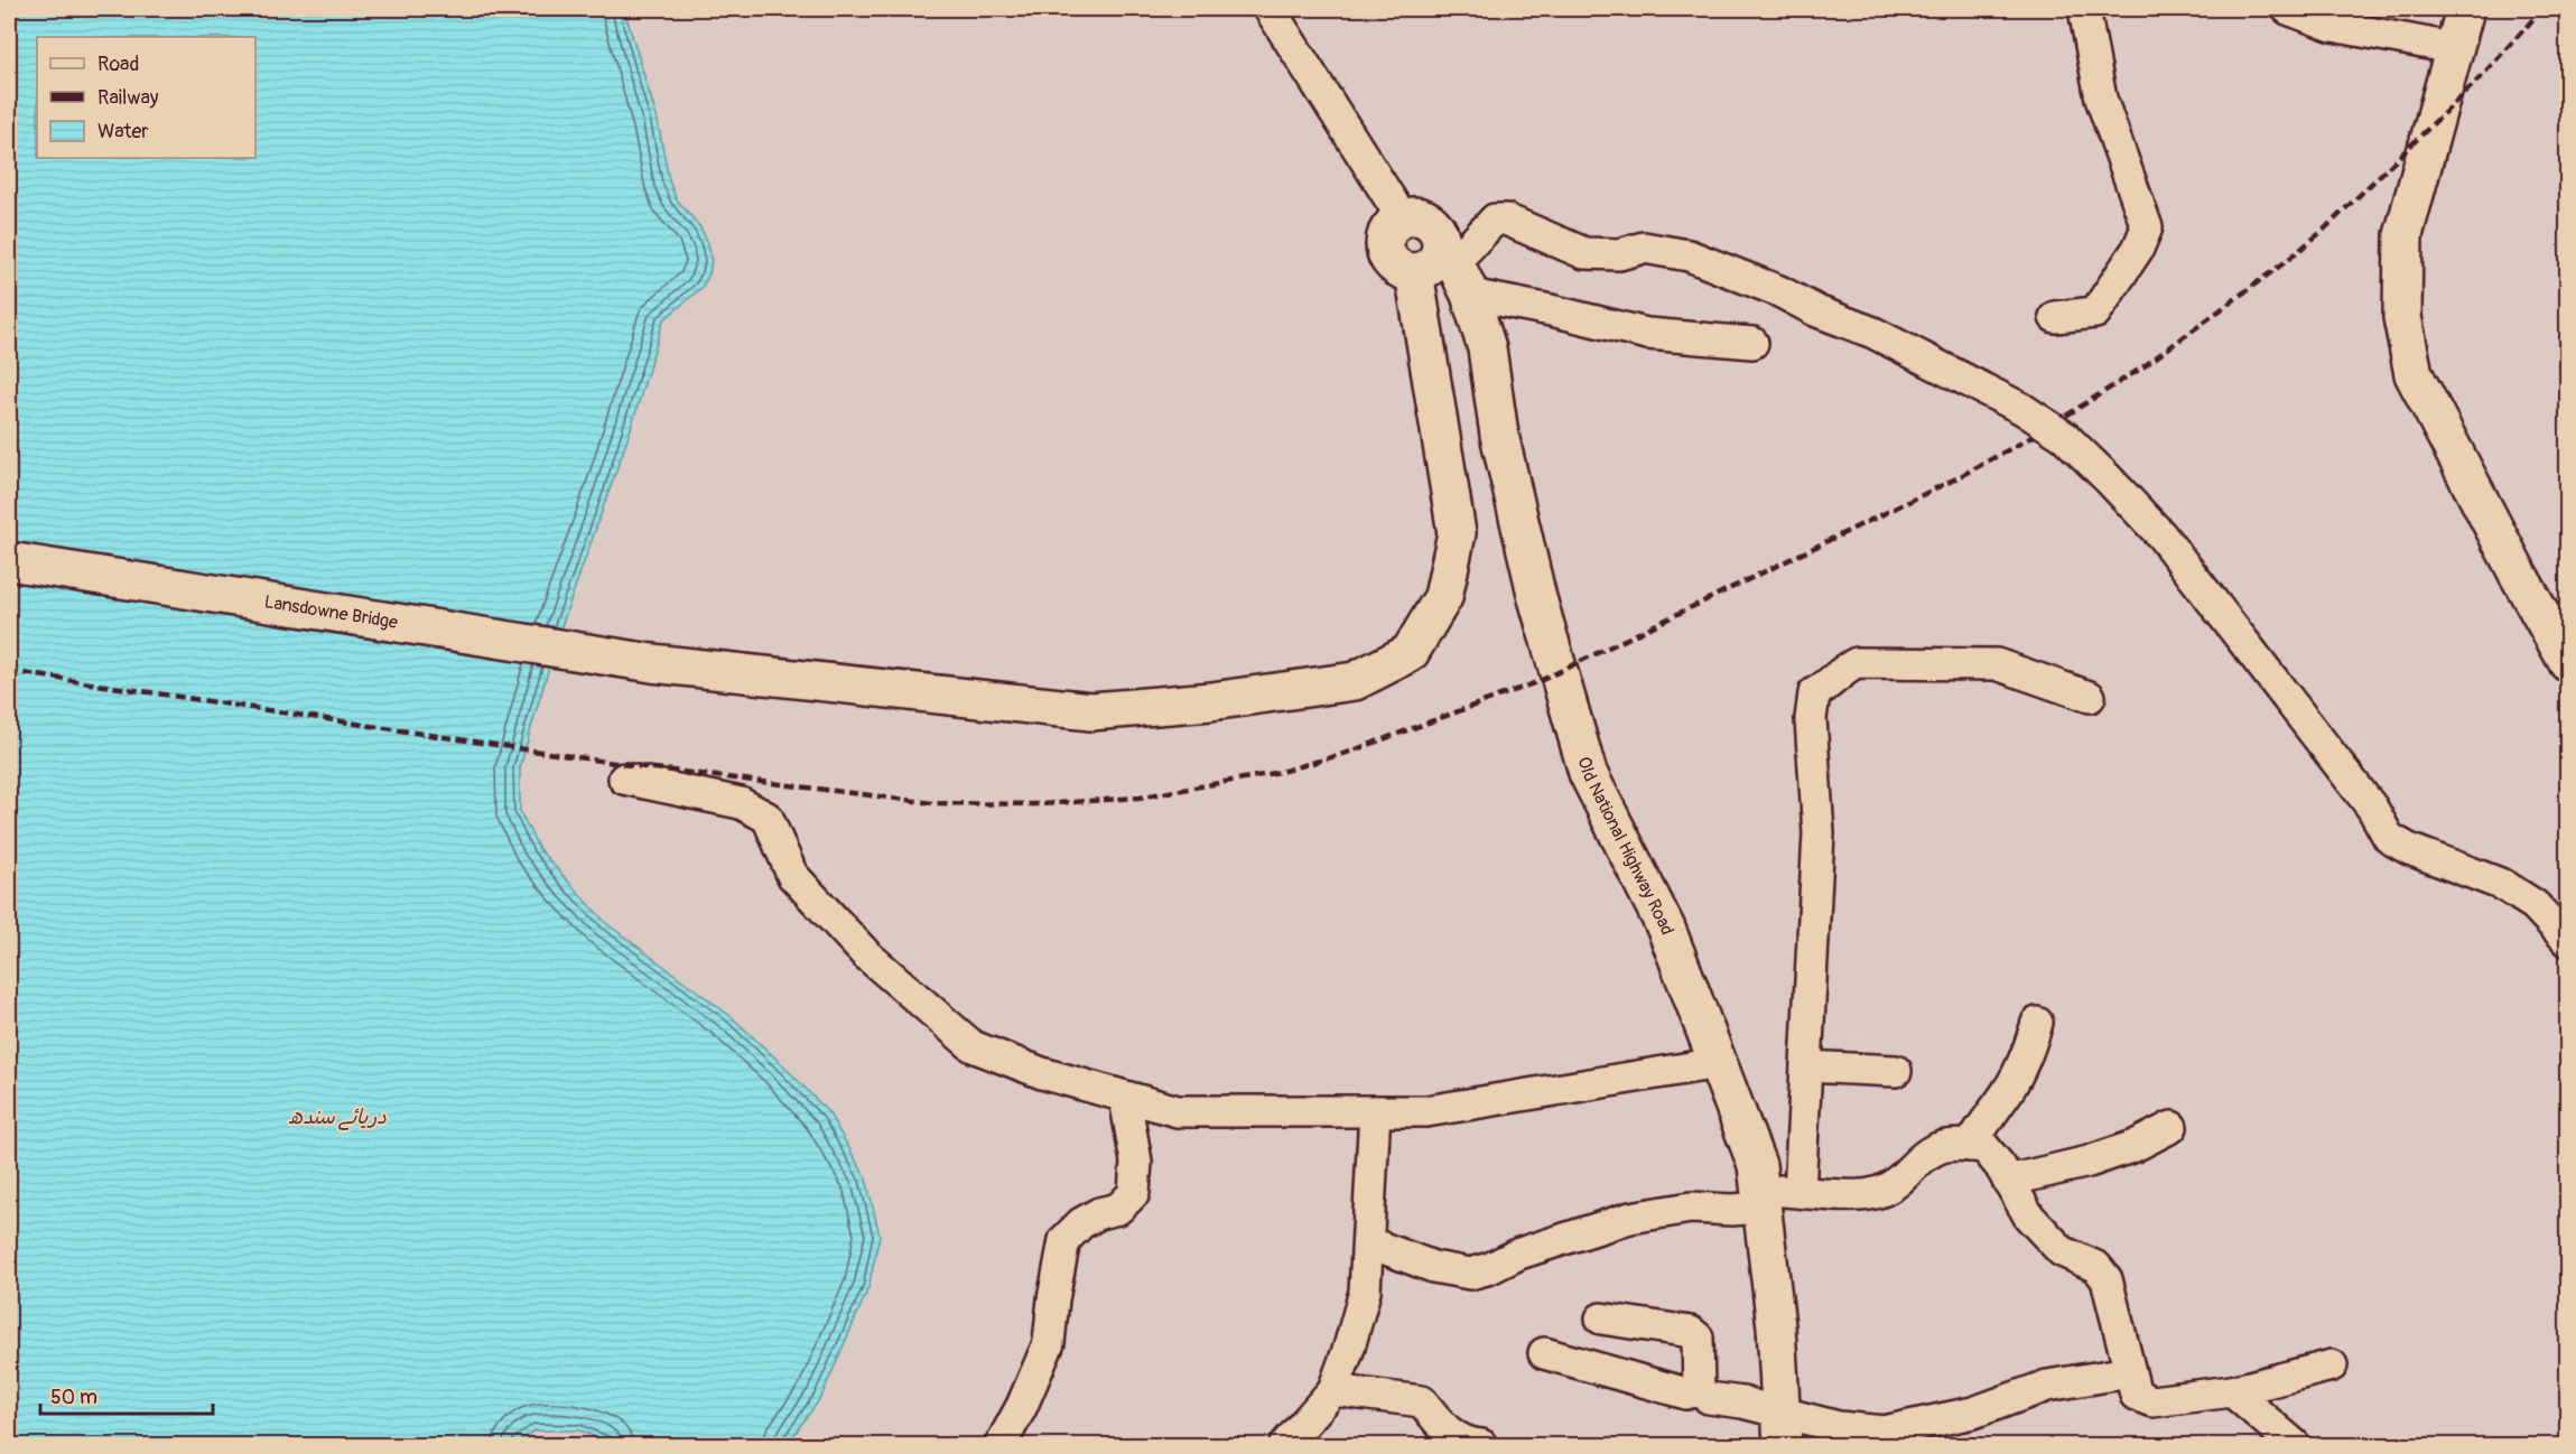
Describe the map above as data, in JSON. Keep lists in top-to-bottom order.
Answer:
{
  "streets": {
    "main road": ["Lansdowne Bridge", "Old National Highway Road"]
  },
  "crossings": [
    ["Lansdowne Bridge", "Old National Highway Road"]
  ],
  "water": ["دریائے سندھ"],
  "legend": ["Road", "Railway", "Water"],
  "scale_bar": "50 m"
}
